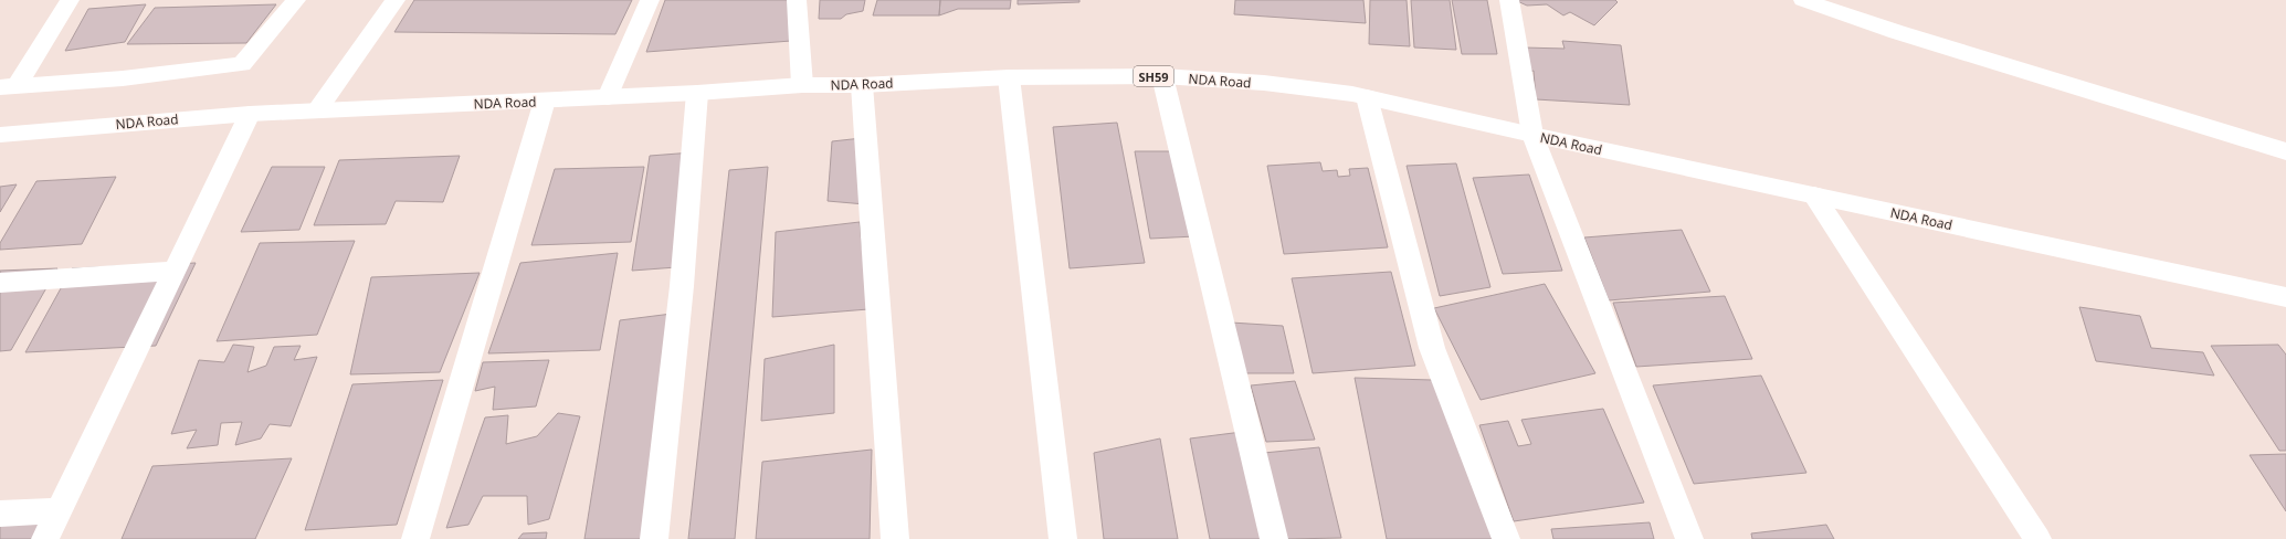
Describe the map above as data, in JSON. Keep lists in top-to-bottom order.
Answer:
{
  "streets": {
    "street": ["SH59", "NDA Road"]
  }
}
